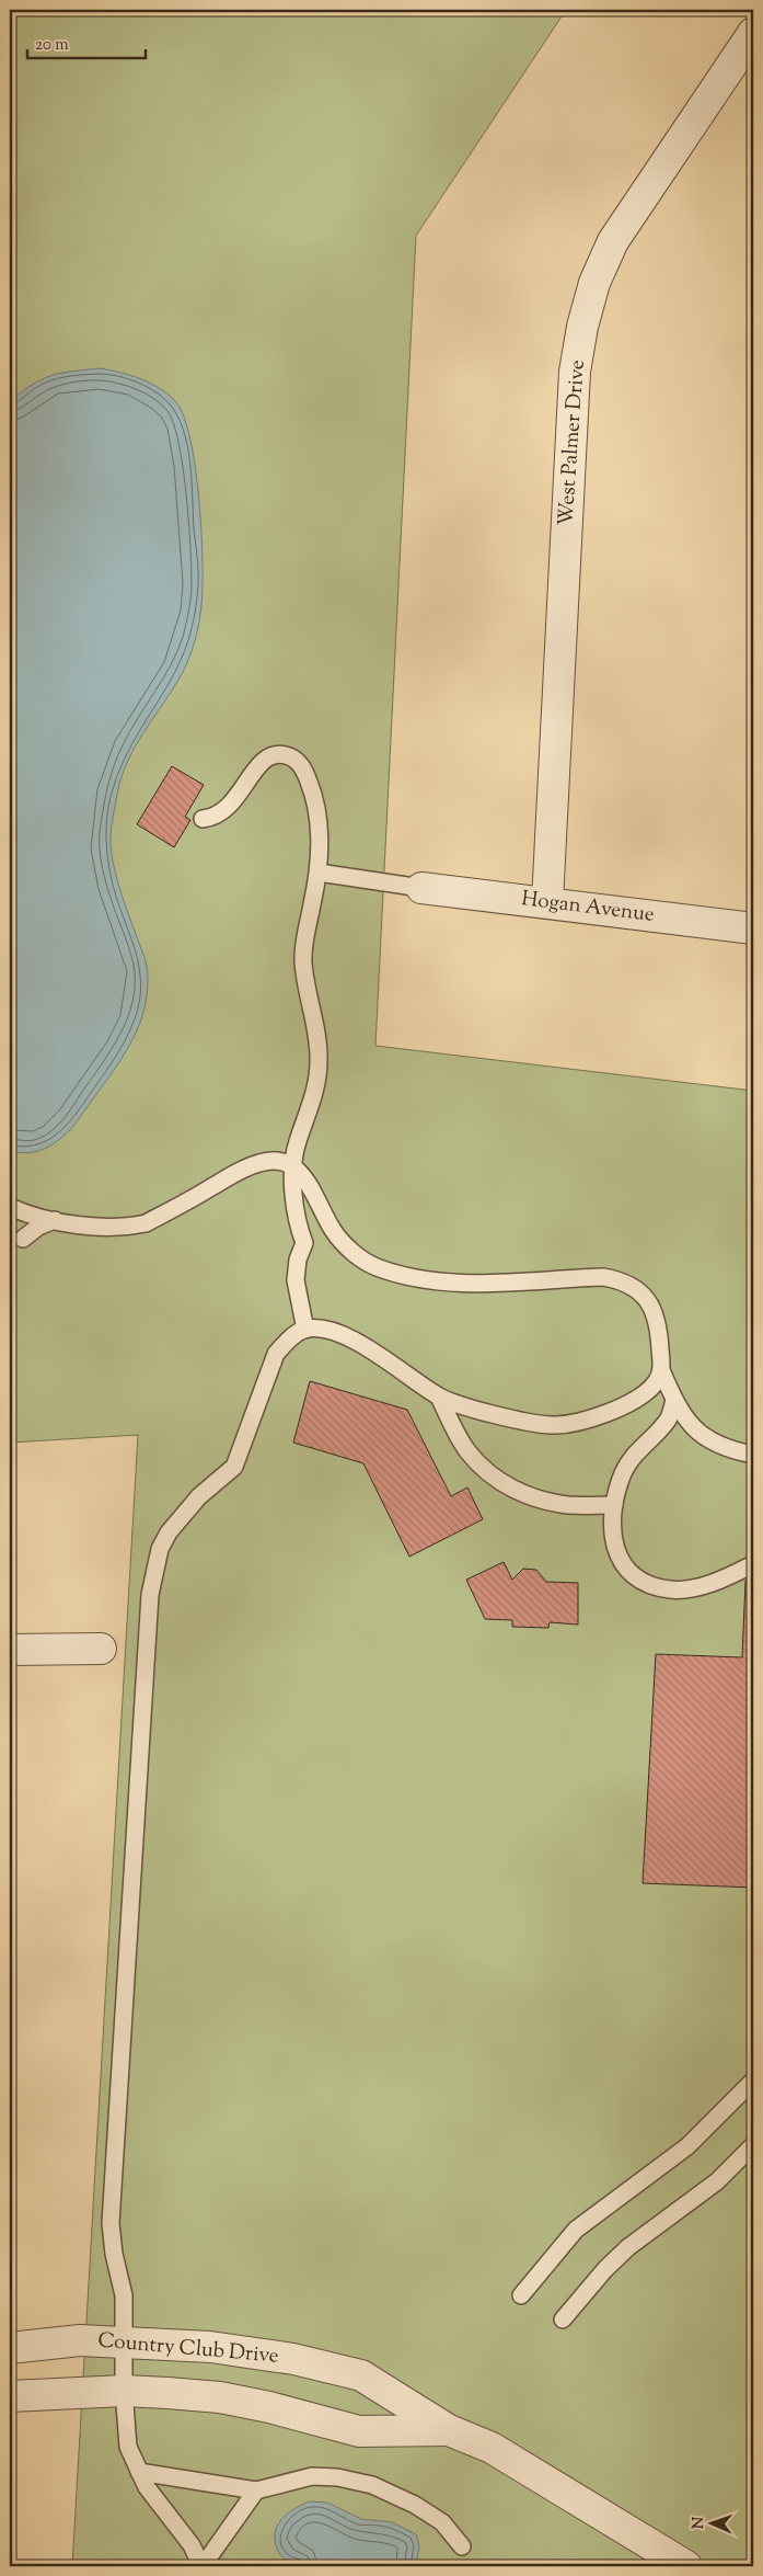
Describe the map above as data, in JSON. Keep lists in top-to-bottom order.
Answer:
{
  "streets": {
    "street": ["West Palmer Drive", "Hogan Avenue", "Country Club Drive"]
  },
  "crossings": [
    ["West Palmer Drive", "Hogan Avenue"]
  ],
  "scale_bar": "20 m",
  "north": "left"
}
